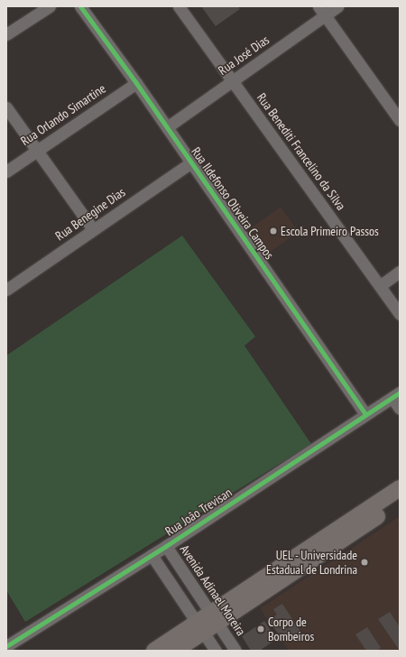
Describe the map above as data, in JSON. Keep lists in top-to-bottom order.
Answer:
{
  "streets": {
    "street": [
      "Rua José Dias",
      "Rua Orlando Simartine",
      "Rua Benediti Francelino da Silva",
      "Rua Ildefonso Oliveira Campos",
      "Rua Benegine Dias",
      "Rua João Trevisan",
      "Avenida Adinael Moreira"
    ]
  },
  "crossings": [
    ["Rua José Dias", "Rua Benediti Francelino da Silva"],
    ["Rua José Dias", "Rua Ildefonso Oliveira Campos"],
    ["Rua Orlando Simartine", "Rua Ildefonso Oliveira Campos"],
    ["Rua Ildefonso Oliveira Campos", "Rua Benegine Dias"],
    ["Rua Ildefonso Oliveira Campos", "Rua João Trevisan"],
    ["Rua João Trevisan", "Avenida Adinael Moreira"]
  ],
  "places": ["Escola Primeiro Passos", "UEL - Universidade Estadual de Londrina", "Corpo de Bombeiros"]
}
